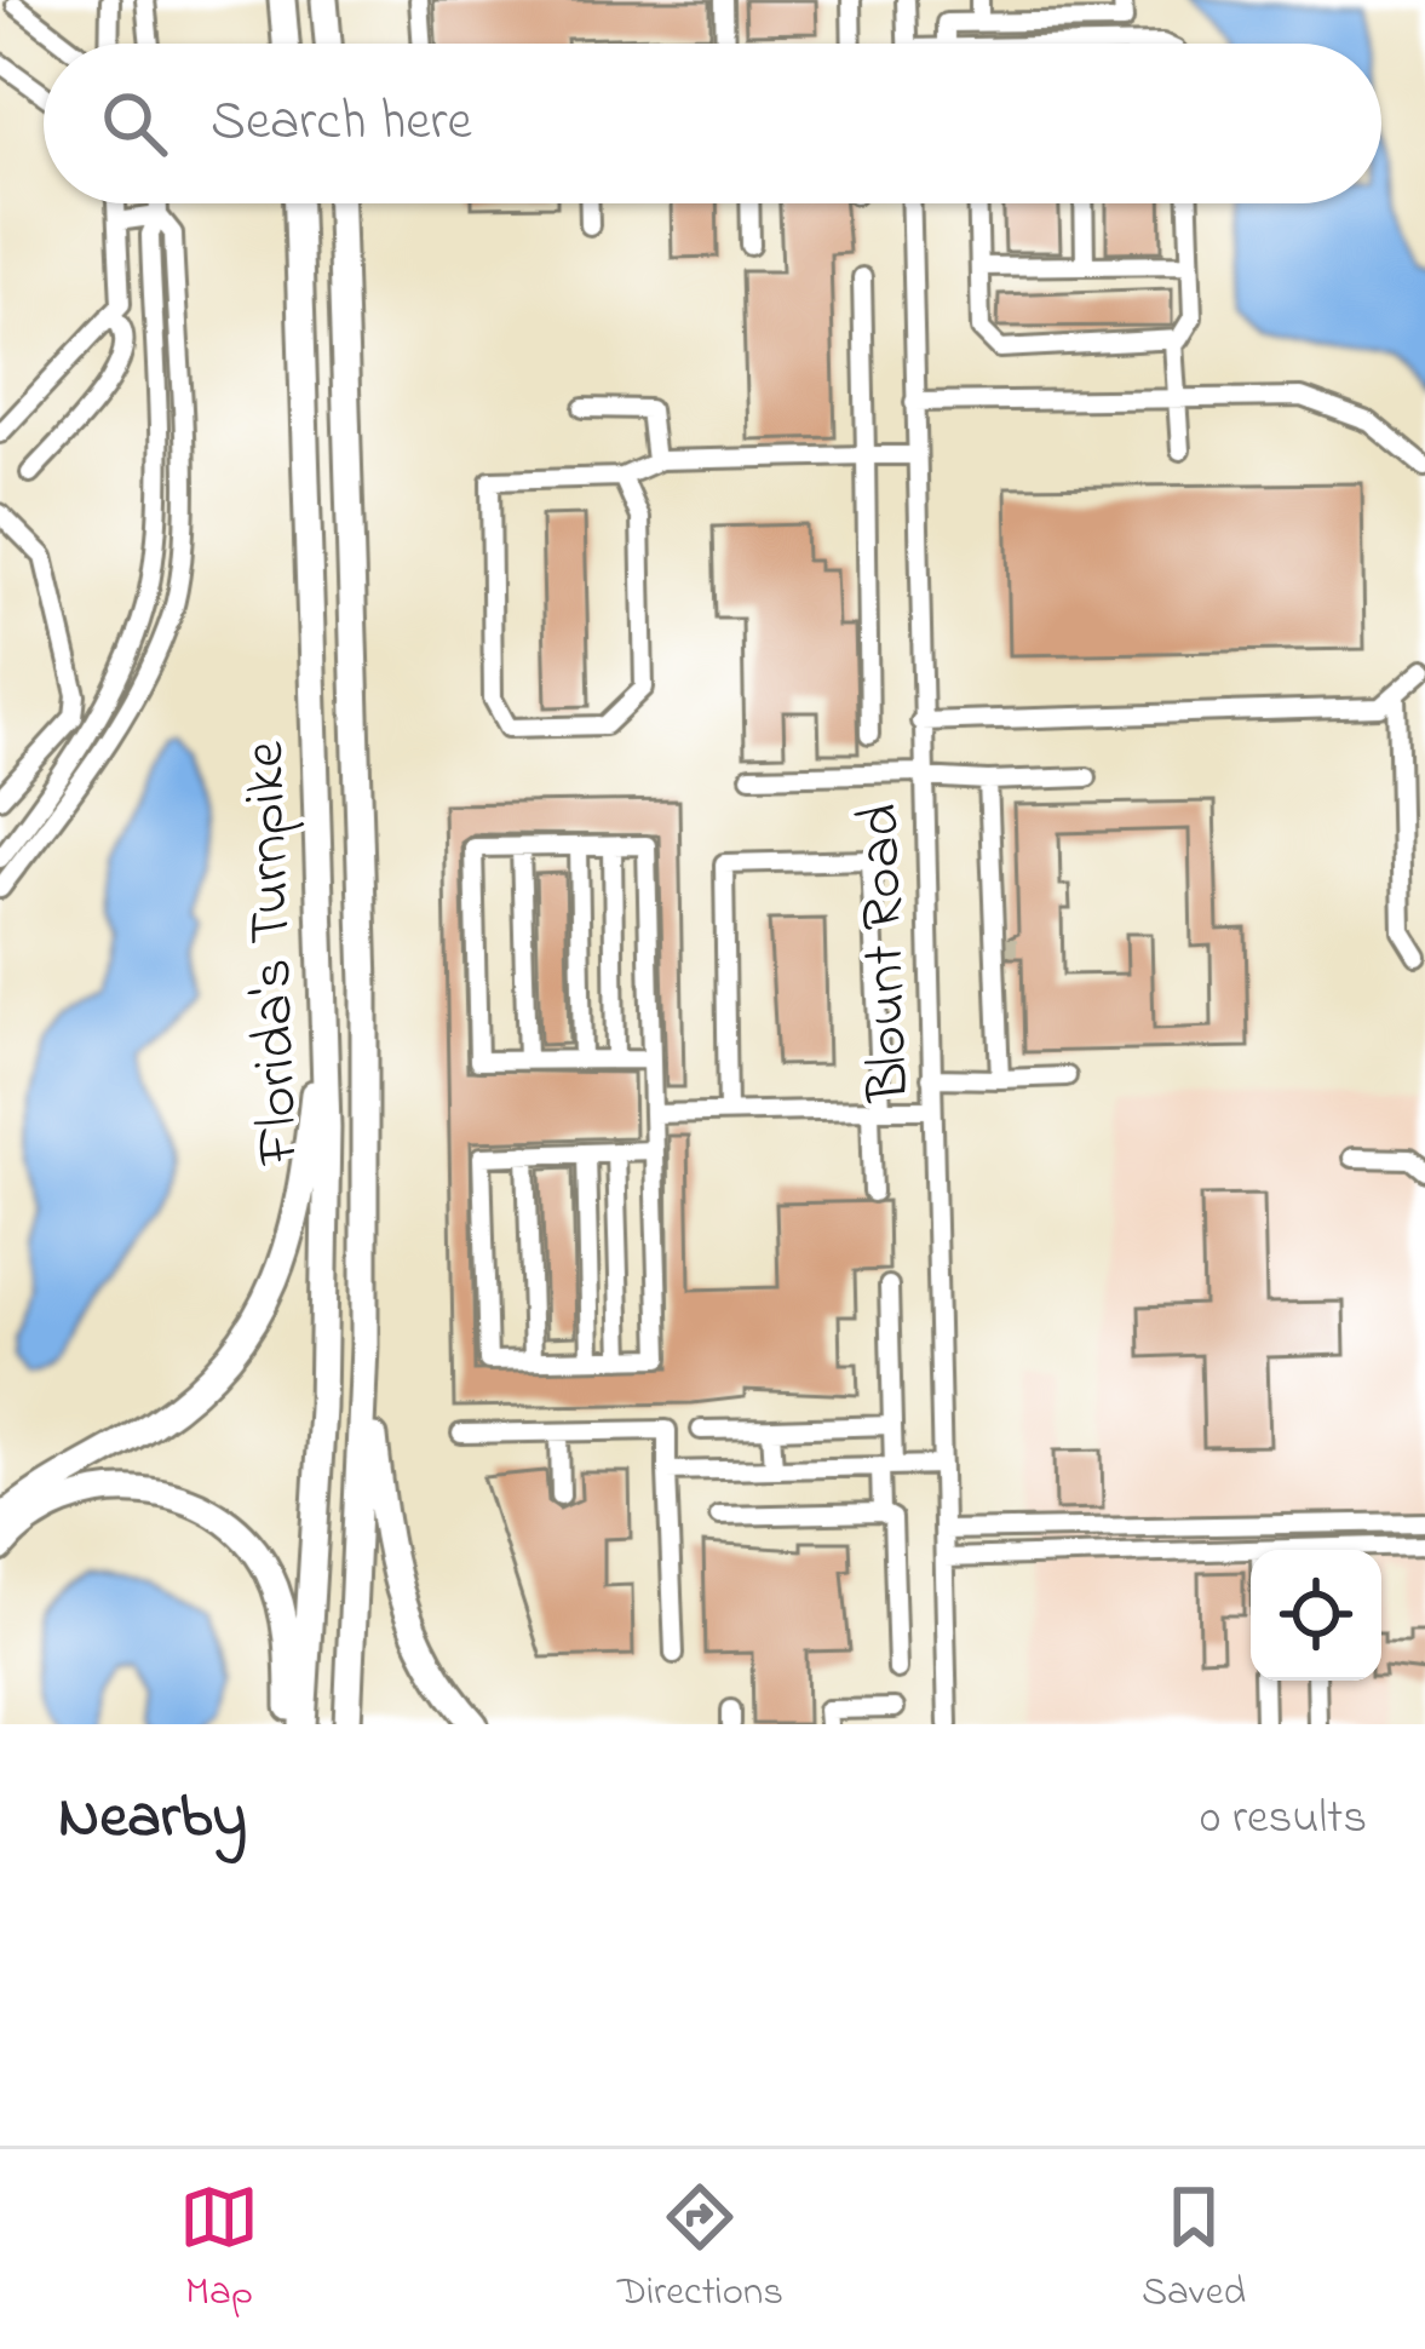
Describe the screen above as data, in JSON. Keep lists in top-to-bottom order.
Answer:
{
  "streets": {
    "highway": ["Florida's Turnpike"],
    "street": ["Blount Road"]
  },
  "page": {
    "search": "Search here",
    "heading": ["Nearby", "0 results"],
    "nav": ["Map", "Directions", "Saved"]
  }
}
